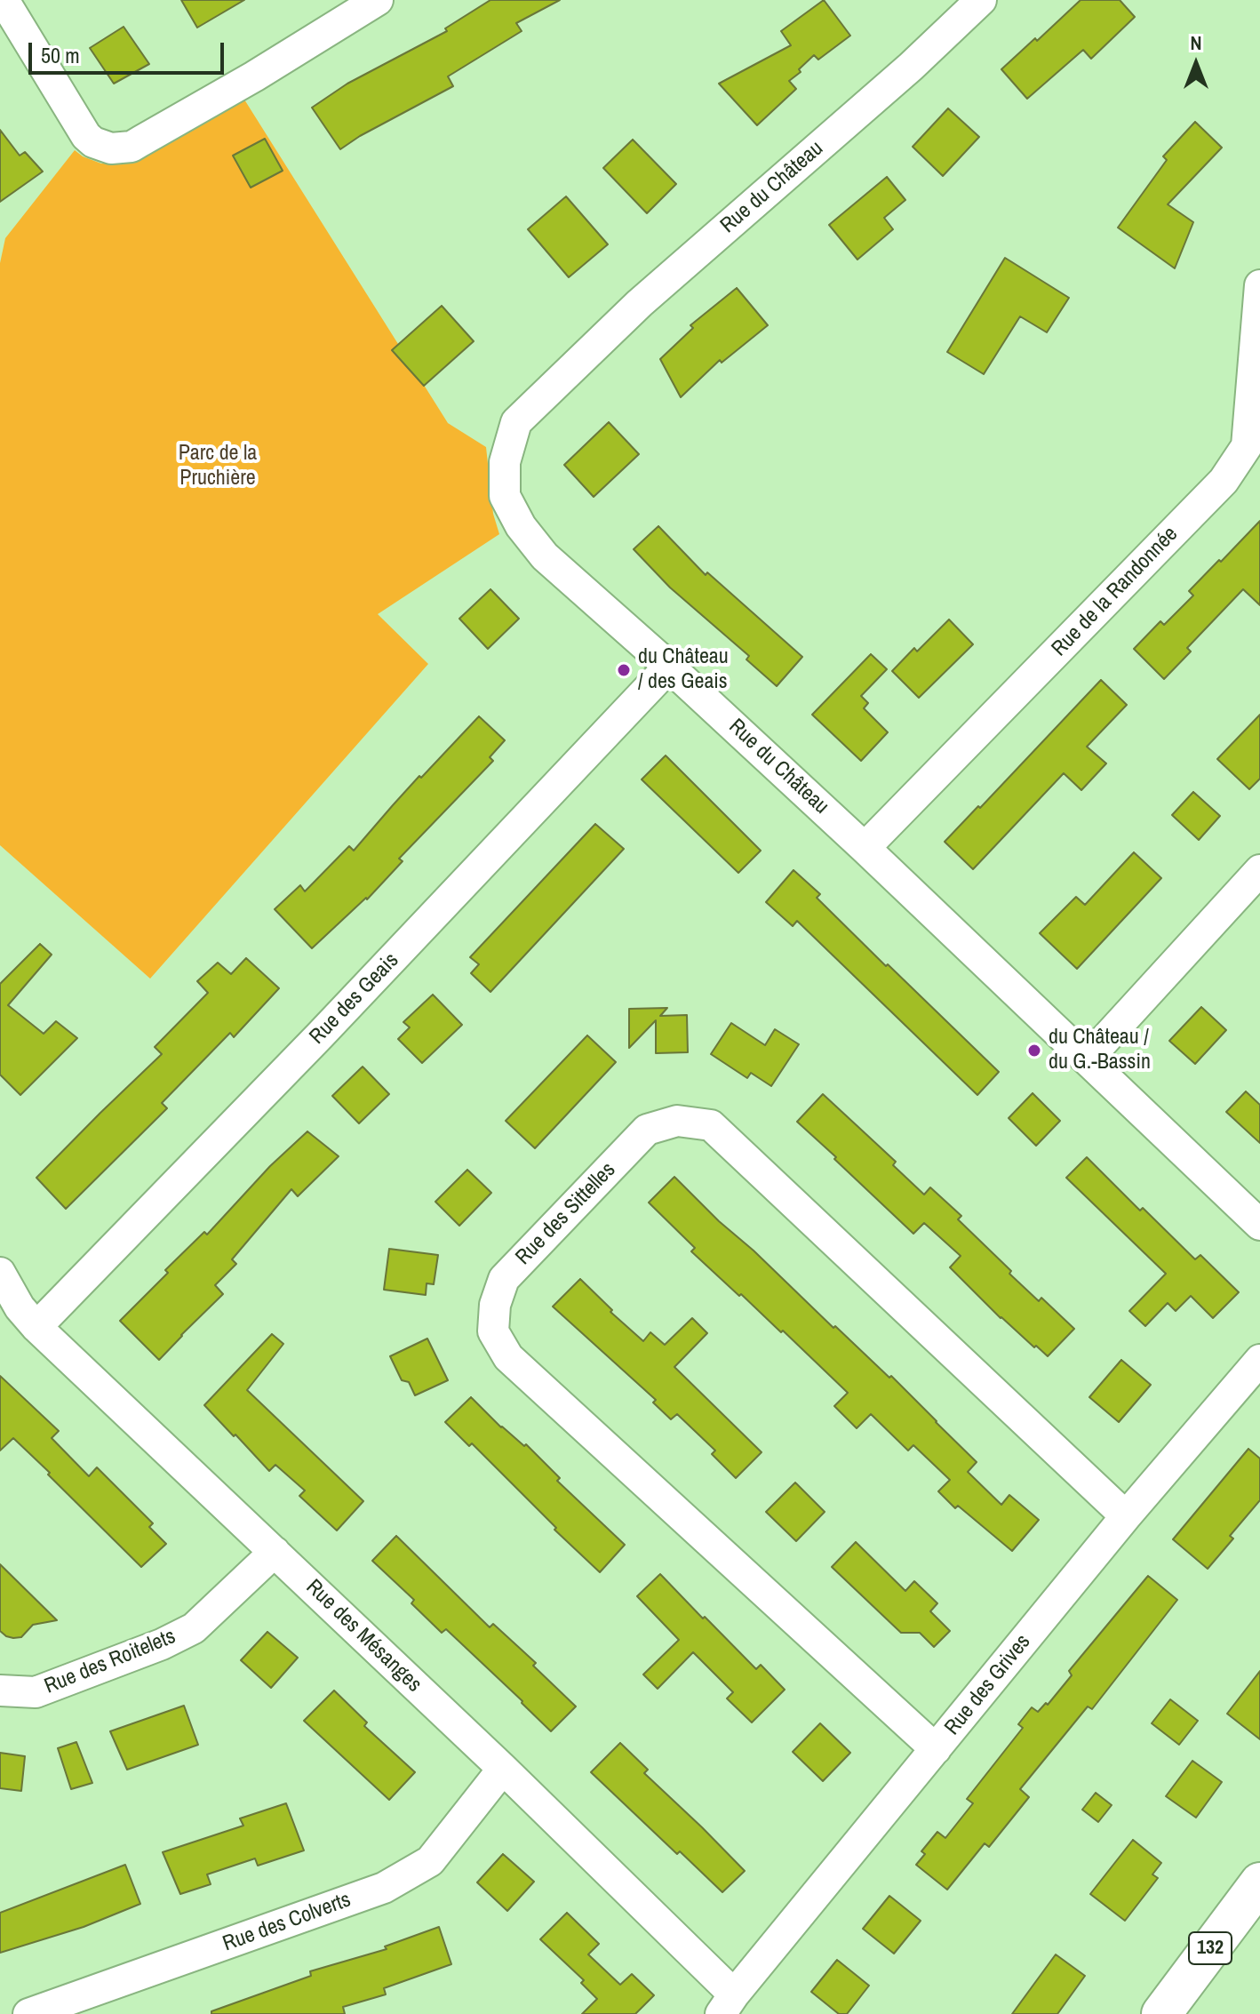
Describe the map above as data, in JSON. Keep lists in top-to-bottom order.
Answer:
{
  "streets": {
    "main road": ["132"],
    "street": [
      "Rue du Château",
      "Rue de la Randonnée",
      "Rue des Geais",
      "Rue des Sittelles",
      "Rue des Mésanges",
      "Rue des Roitelets",
      "Rue des Grives",
      "Rue des Colverts"
    ]
  },
  "crossings": [
    ["Rue du Château", "Rue de la Randonnée"],
    ["Rue du Château", "Rue des Geais"],
    ["Rue des Geais", "Rue des Mésanges"],
    ["Rue des Sittelles", "Rue des Grives"],
    ["Rue des Mésanges", "Rue des Roitelets"],
    ["Rue des Mésanges", "Rue des Grives"],
    ["Rue des Mésanges", "Rue des Colverts"]
  ],
  "parks": ["Parc de la Pruchière"],
  "places": ["du Château / des Geais", "du Château / du G.-Bassin"],
  "scale_bar": "50 m",
  "north": "top"
}
